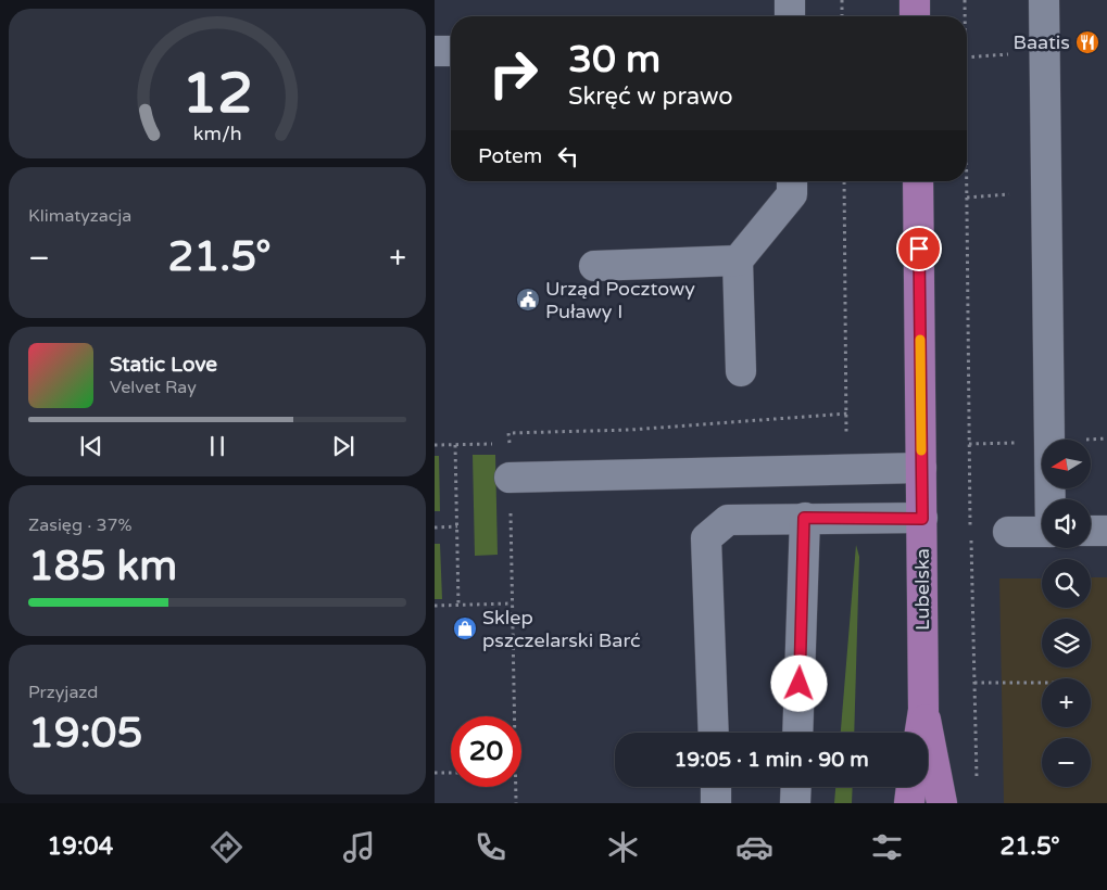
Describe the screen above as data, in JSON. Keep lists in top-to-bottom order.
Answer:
{
  "streets": {
    "main road": ["Lubelska"]
  },
  "places": {
    "restaurant": ["Baatis"],
    "public building": ["Urząd Pocztowy Puławy I"],
    "shop": ["Sklep pszczelarski Barć"]
  },
  "north": "left",
  "page": {
    "turn": ["30 m", "Skręć w prawo"],
    "then": "Potem",
    "tile": [
      "Klimatyzacja",
      ["Zasięg · 37%", "185 km"],
      ["Przyjazd", "19:05"]
    ],
    "heat": ["−", "21.5°", "+"],
    "song": ["Static Love", "Velvet Ray"],
    "map_buttons": ["+", "−"],
    "limit": "20",
    "trip": "19:05 · 1 min · 90 m",
    "tabs": ["19:04", "21.5°"],
    "gauge": ["12", "km/h"]
  }
}
